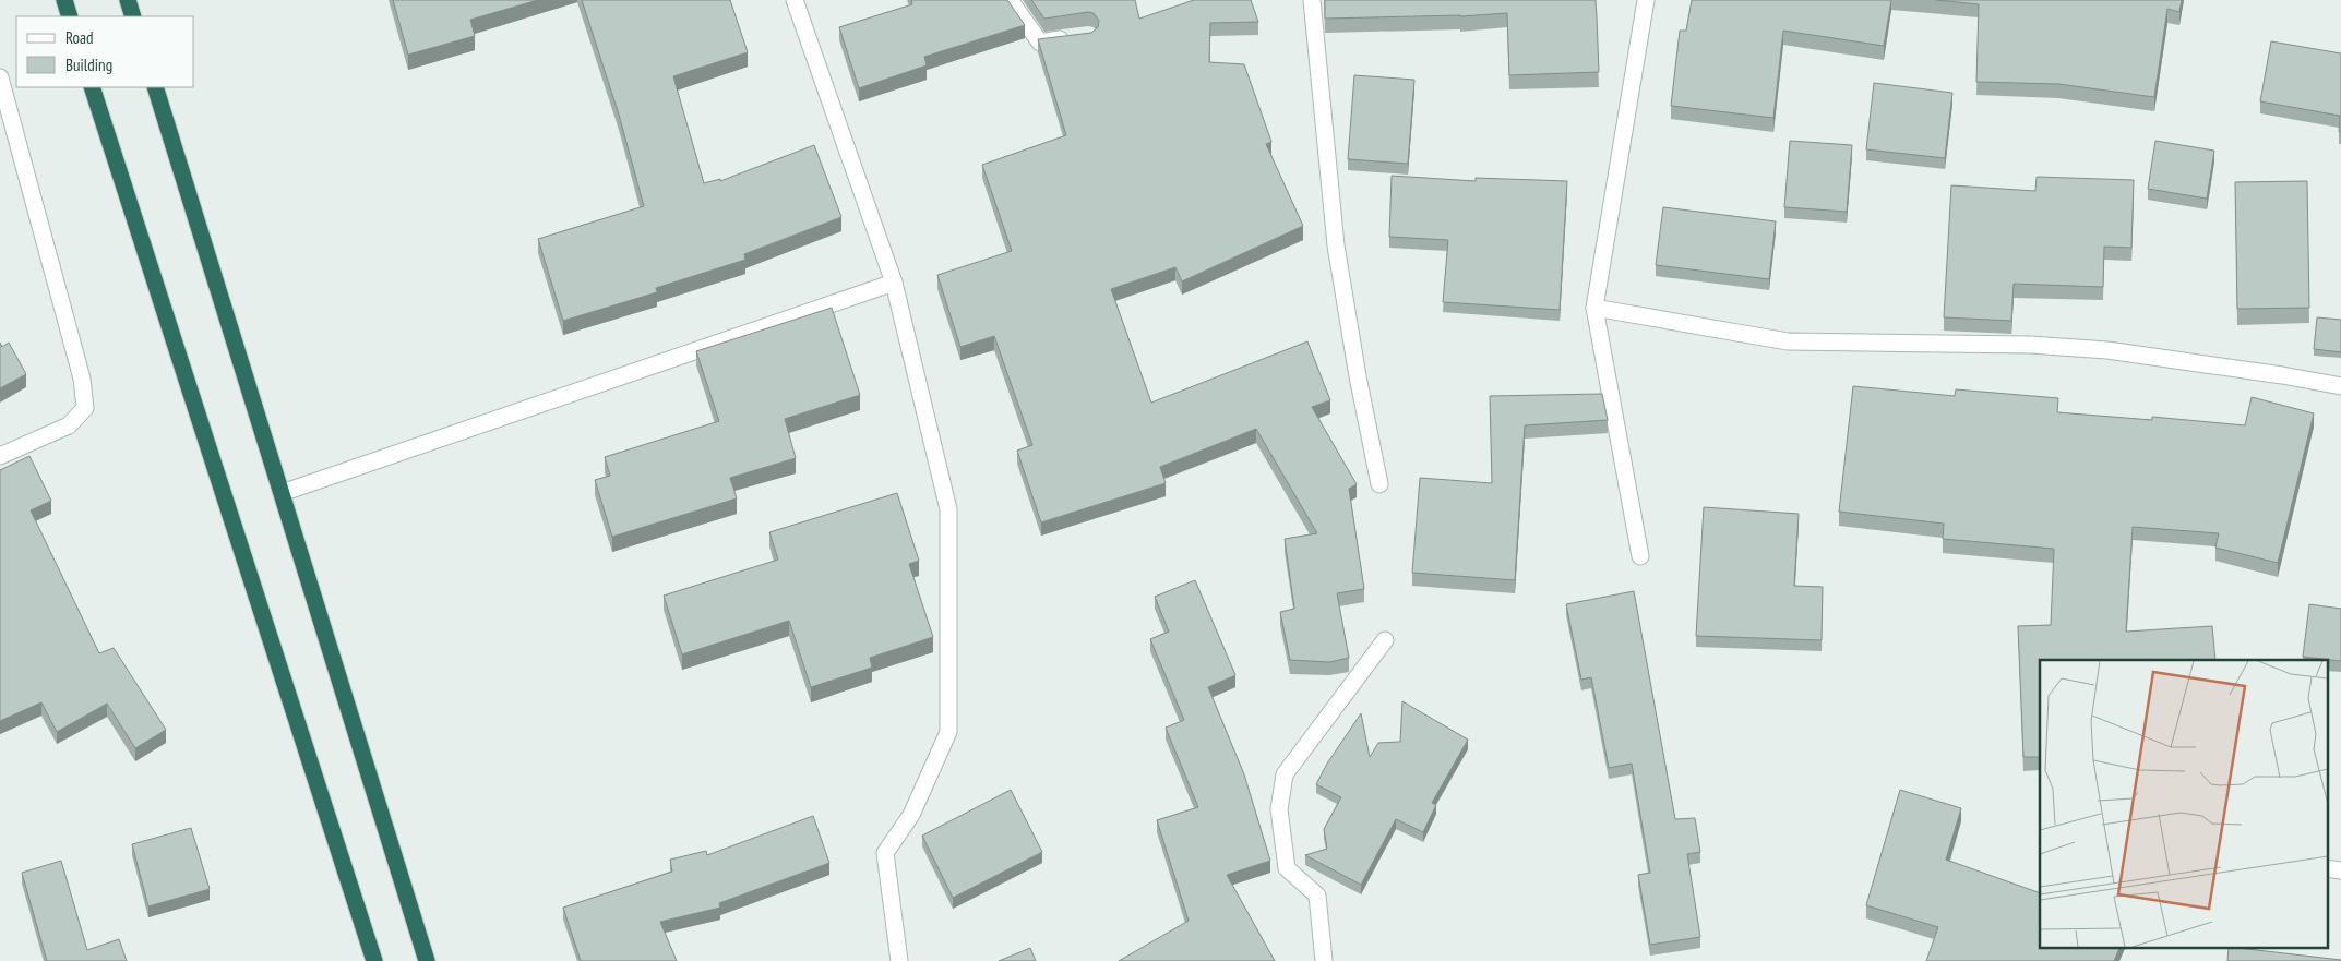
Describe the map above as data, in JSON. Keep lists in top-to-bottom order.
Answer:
{
  "legend": ["Road", "Building"]
}
